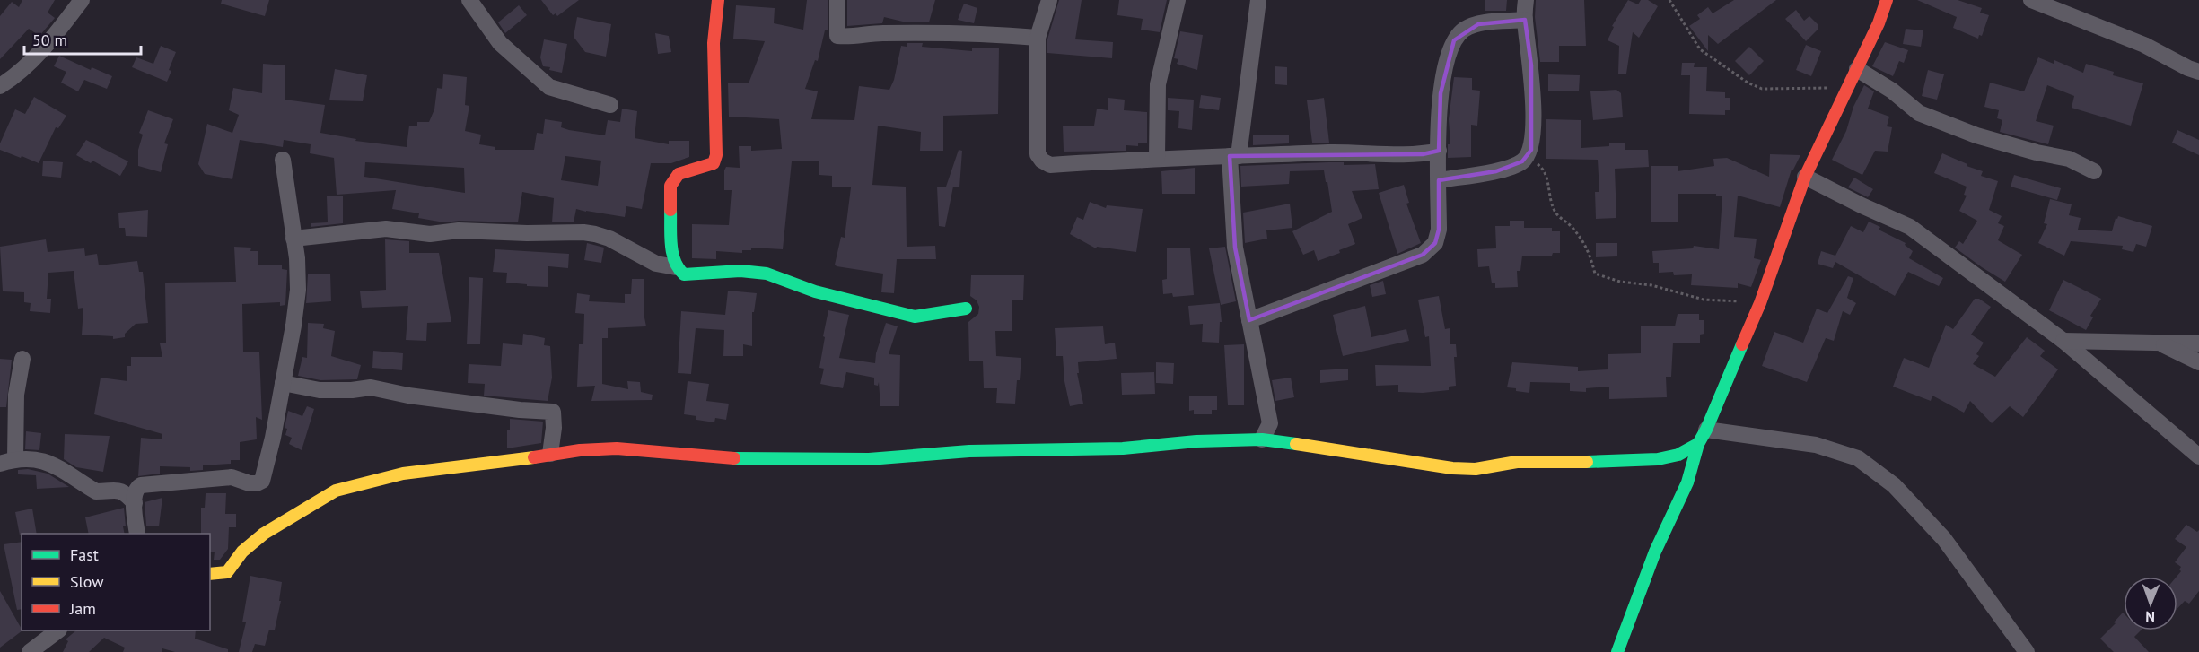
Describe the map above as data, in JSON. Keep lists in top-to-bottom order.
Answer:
{
  "legend": ["Fast", "Slow", "Jam"],
  "scale_bar": "50 m",
  "north": "bottom"
}
